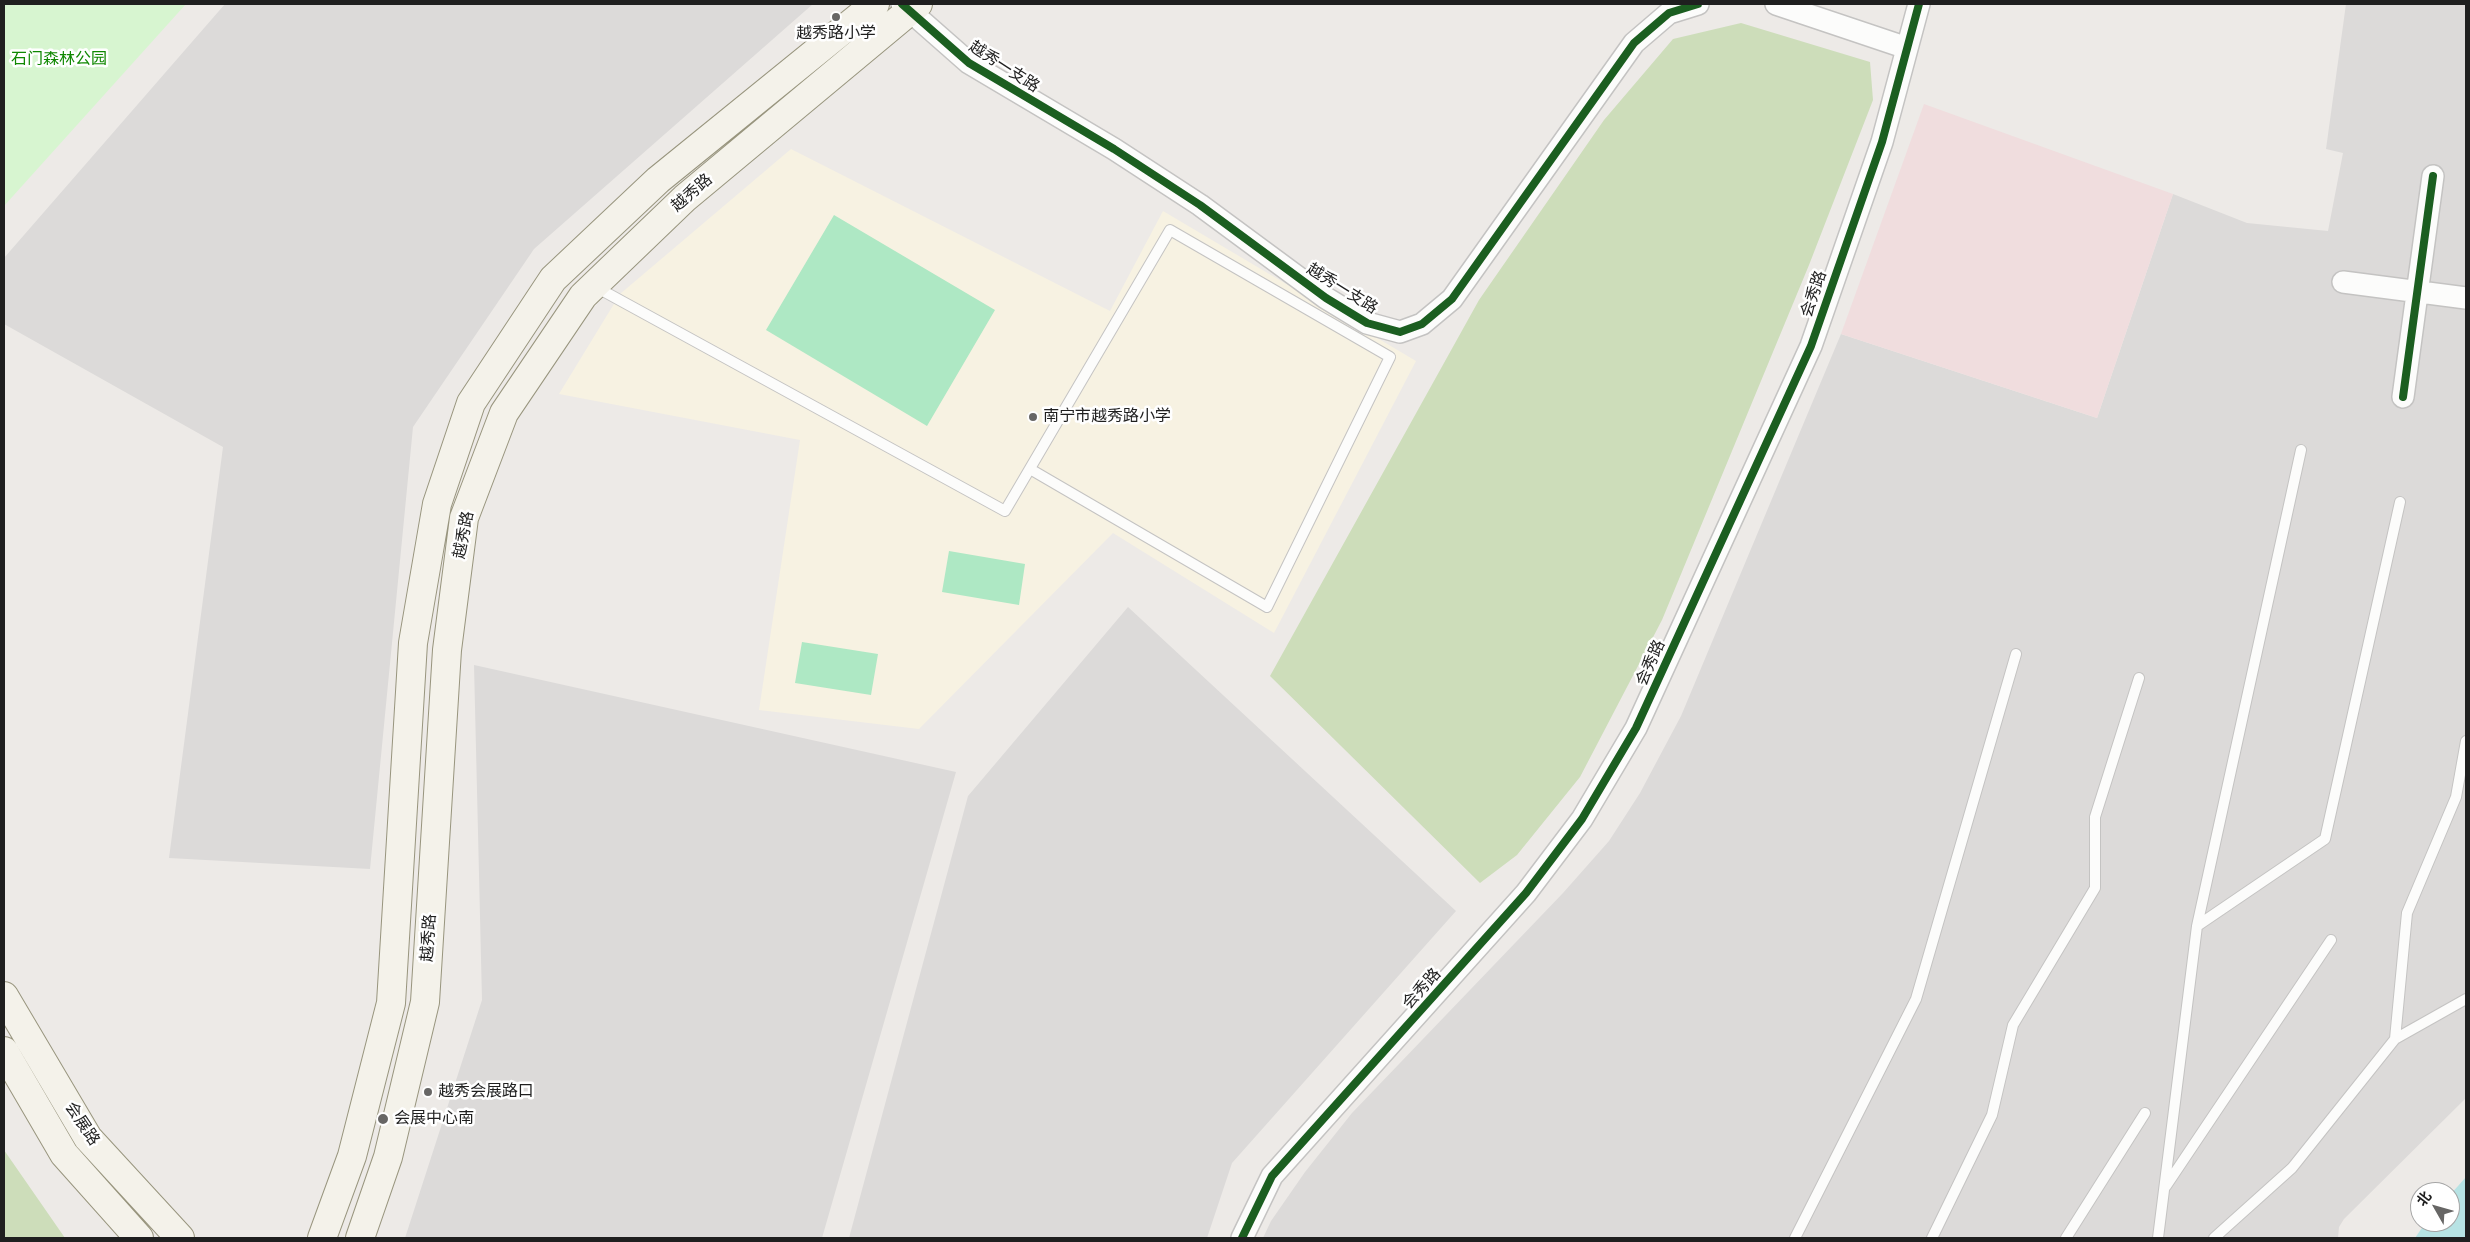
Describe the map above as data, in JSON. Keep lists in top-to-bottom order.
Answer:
{
  "streets": {
    "main road": ["越秀路", "会展路"],
    "street": ["越秀一支路", "会秀路"]
  },
  "crossings": [
    ["越秀一支路", "越秀路"]
  ],
  "parks": ["石门森林公园"],
  "places": [
    "越秀路小学",
    "南宁市越秀路小学",
    "越秀会展路口",
    "会展中心南"
  ],
  "north": "top left"
}
